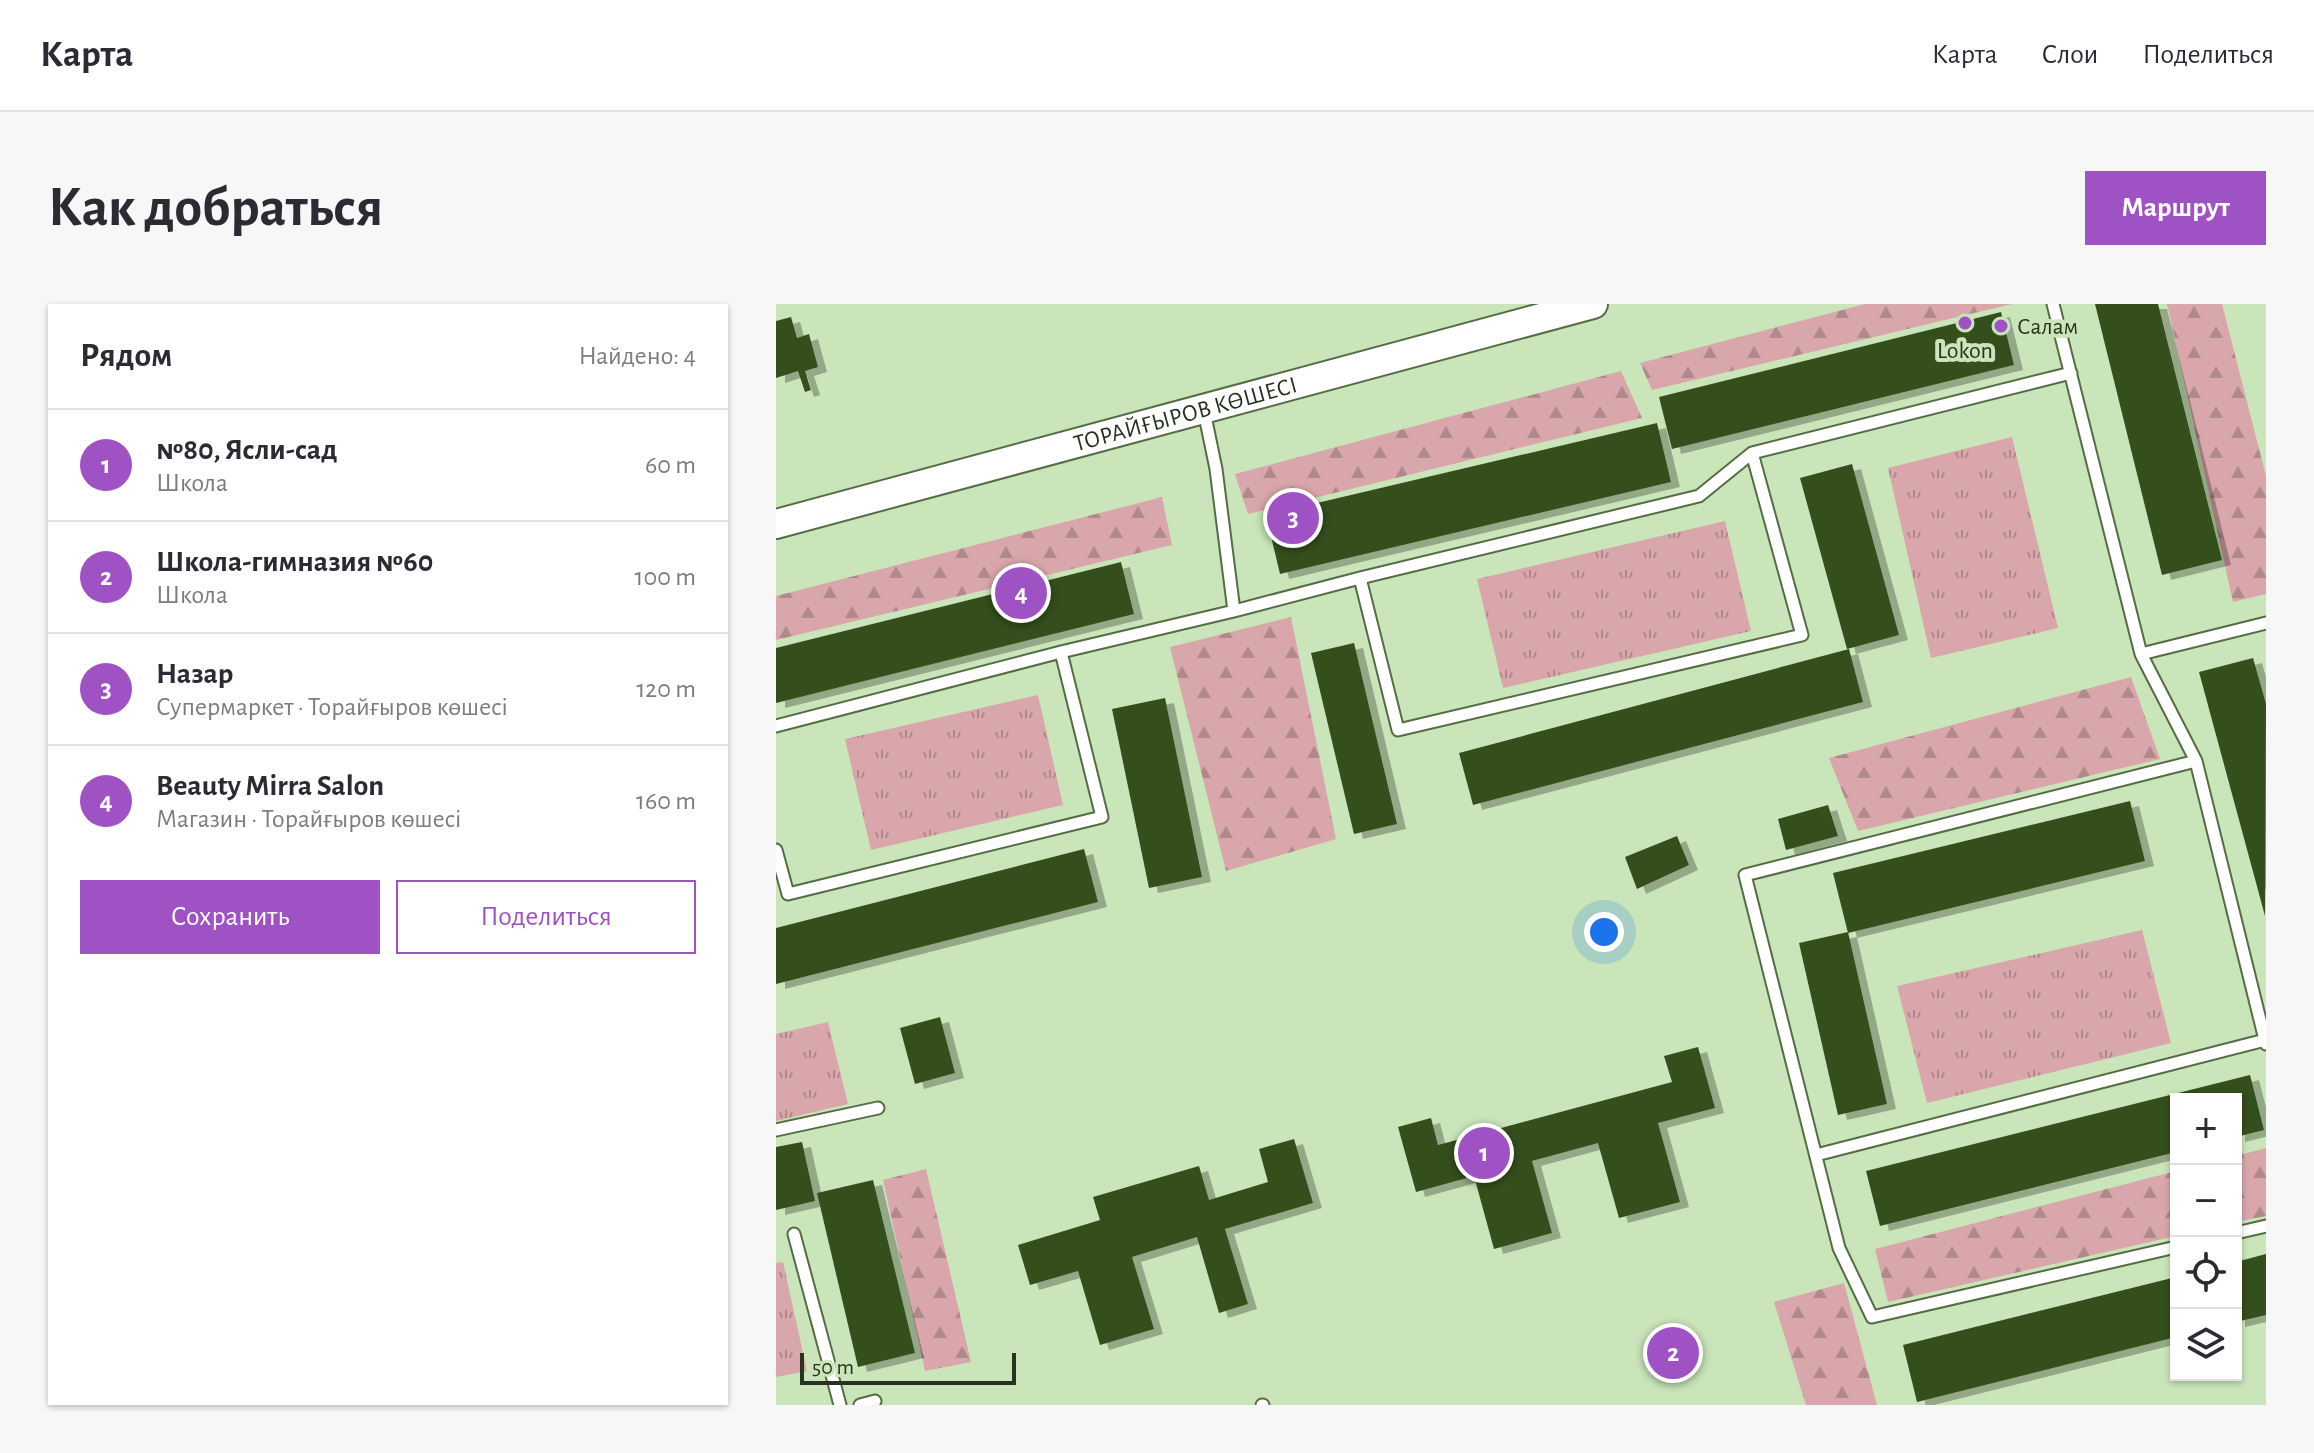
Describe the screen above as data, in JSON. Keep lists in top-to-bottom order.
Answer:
{
  "streets": {
    "street": ["ТОРАЙҒЫРОВ КӨШЕСІ"]
  },
  "places": ["Lokon", "Салам"],
  "scale_bar": "50 m",
  "page": {
    "header": "Карта",
    "nav": ["Карта", "Слои", "Поделиться"],
    "buttons": [
      "Маршрут",
      ["Сохранить", "Поделиться"]
    ],
    "title": "Как добраться",
    "heading": ["Рядом", "Найдено: 4"],
    "list": [
      {
        "mark": "1",
        "name": "№80, Ясли-сад",
        "note": "Школа",
        "value": "60 m"
      },
      {
        "mark": "2",
        "name": "Школа-гимназия №60",
        "note": "Школа",
        "value": "100 m"
      },
      {
        "mark": "3",
        "name": "Назар",
        "note": "Супермаркет · Торайғыров көшесі",
        "value": "120 m"
      },
      {
        "mark": "4",
        "name": "Beauty Mirra Salon",
        "note": "Магазин · Торайғыров көшесі",
        "value": "160 m"
      }
    ],
    "pins": [
      "3",
      "4",
      "1",
      "2"
    ],
    "map_buttons": ["+", "−"],
    "scale": "50 m"
  }
}
